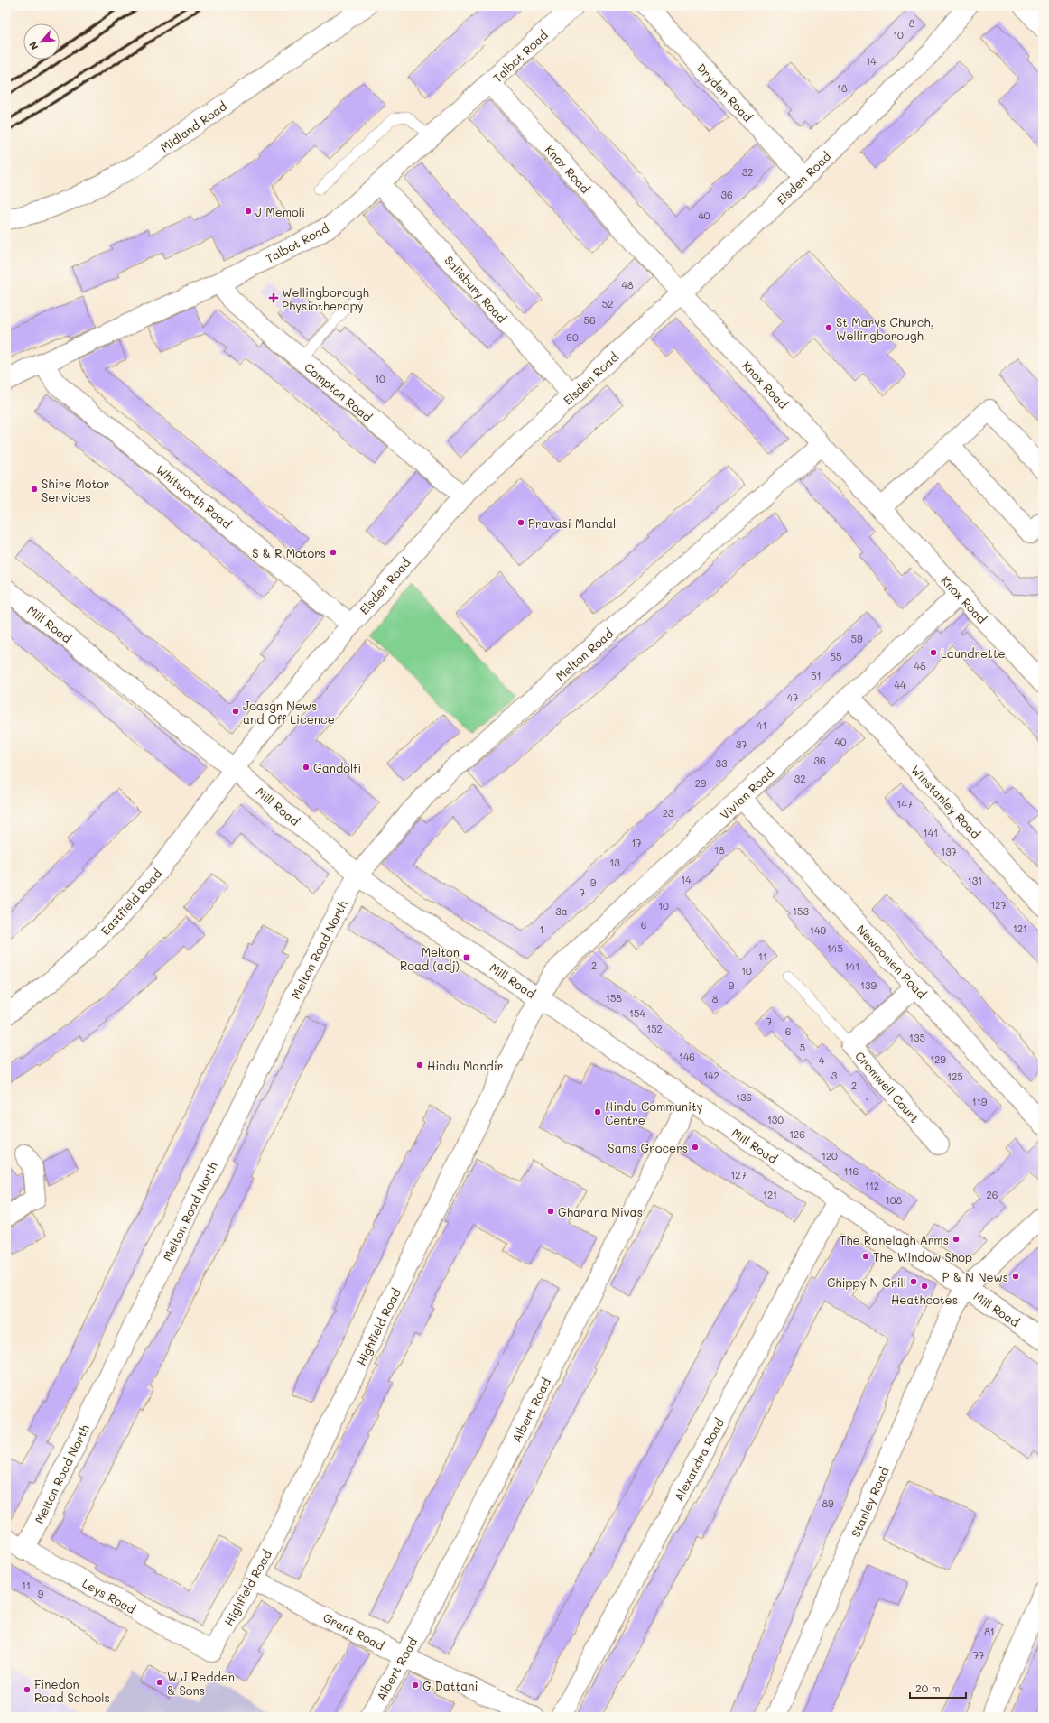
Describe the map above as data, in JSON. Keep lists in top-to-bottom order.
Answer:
{
  "streets": {
    "street": [
      "Talbot Road",
      "Dryden Road",
      "Midland Road",
      "Knox Road",
      "Elsden Road",
      "Salisbury Road",
      "Compton Road",
      "Whitworth Road",
      "Mill Road",
      "Melton Road",
      "Vivian Road",
      "Winstanley Road",
      "Eastfield Road",
      "Melton Road North",
      "Newcomen Road",
      "Cromwell Court",
      "Highfield Road",
      "Albert Road",
      "Alexandra Road",
      "Stanley Road",
      "Leys Road",
      "Grant Road"
    ]
  },
  "crossings": [
    ["Talbot Road", "Knox Road"],
    ["Talbot Road", "Salisbury Road"],
    ["Talbot Road", "Compton Road"],
    ["Talbot Road", "Whitworth Road"],
    ["Dryden Road", "Elsden Road"],
    ["Knox Road", "Elsden Road"],
    ["Knox Road", "Melton Road"],
    ["Knox Road", "Vivian Road"],
    ["Elsden Road", "Salisbury Road"],
    ["Elsden Road", "Compton Road"],
    ["Elsden Road", "Whitworth Road"],
    ["Elsden Road", "Mill Road"],
    ["Elsden Road", "Eastfield Road"],
    ["Mill Road", "Melton Road"],
    ["Mill Road", "Vivian Road"],
    ["Mill Road", "Eastfield Road"],
    ["Mill Road", "Melton Road North"],
    ["Mill Road", "Highfield Road"],
    ["Mill Road", "Albert Road"],
    ["Mill Road", "Alexandra Road"],
    ["Mill Road", "Stanley Road"],
    ["Melton Road", "Melton Road North"],
    ["Vivian Road", "Winstanley Road"],
    ["Vivian Road", "Newcomen Road"],
    ["Vivian Road", "Highfield Road"],
    ["Melton Road North", "Leys Road"],
    ["Newcomen Road", "Cromwell Court"],
    ["Highfield Road", "Leys Road"],
    ["Highfield Road", "Grant Road"],
    ["Albert Road", "Grant Road"]
  ],
  "places": {
    "other": [
      "J Memoli",
      "St Marys Church, Wellingborough",
      "Shire Motor Services",
      "Pravasi Mandal",
      "S & R Motors",
      "Laundrette",
      "Joasgn News and Off Licence",
      "Gandolfi",
      "Hindu Mandir",
      "Hindu Community Centre",
      "Sams Grocers",
      "Gharana Nivas",
      "The Ranelagh Arms",
      "The Window Shop",
      "P & N News",
      "Chippy N Grill",
      "Heathcotes",
      "W J Redden & Sons",
      "G Dattani",
      "Finedon Road Schools"
    ],
    "health": ["Wellingborough Physiotherapy"],
    "transit": ["Melton Road (adj)"]
  },
  "house_numbers": [
    "8",
    "10",
    "14",
    "18",
    "32",
    "36",
    "40",
    "48",
    "52",
    "56",
    "60",
    "10",
    "59",
    "55",
    "48",
    "51",
    "44",
    "47",
    "41",
    "40",
    "37",
    "36",
    "33",
    "32",
    "29",
    "147",
    "23",
    "141",
    "17",
    "18",
    "137",
    "13",
    "14",
    "131",
    "9",
    "7",
    "127",
    "10",
    "3a",
    "153",
    "6",
    "121",
    "1",
    "149",
    "145",
    "11",
    "2",
    "141",
    "10",
    "9",
    "139",
    "158",
    "8",
    "154",
    "7",
    "152",
    "6",
    "135",
    "5",
    "146",
    "129",
    "4",
    "142",
    "3",
    "125",
    "2",
    "136",
    "1",
    "119",
    "130",
    "126",
    "120",
    "116",
    "127",
    "112",
    "121",
    "26",
    "108",
    "89",
    "11",
    "9",
    "81",
    "77"
  ],
  "scale_bar": "20 m",
  "north": "bottom left"
}
